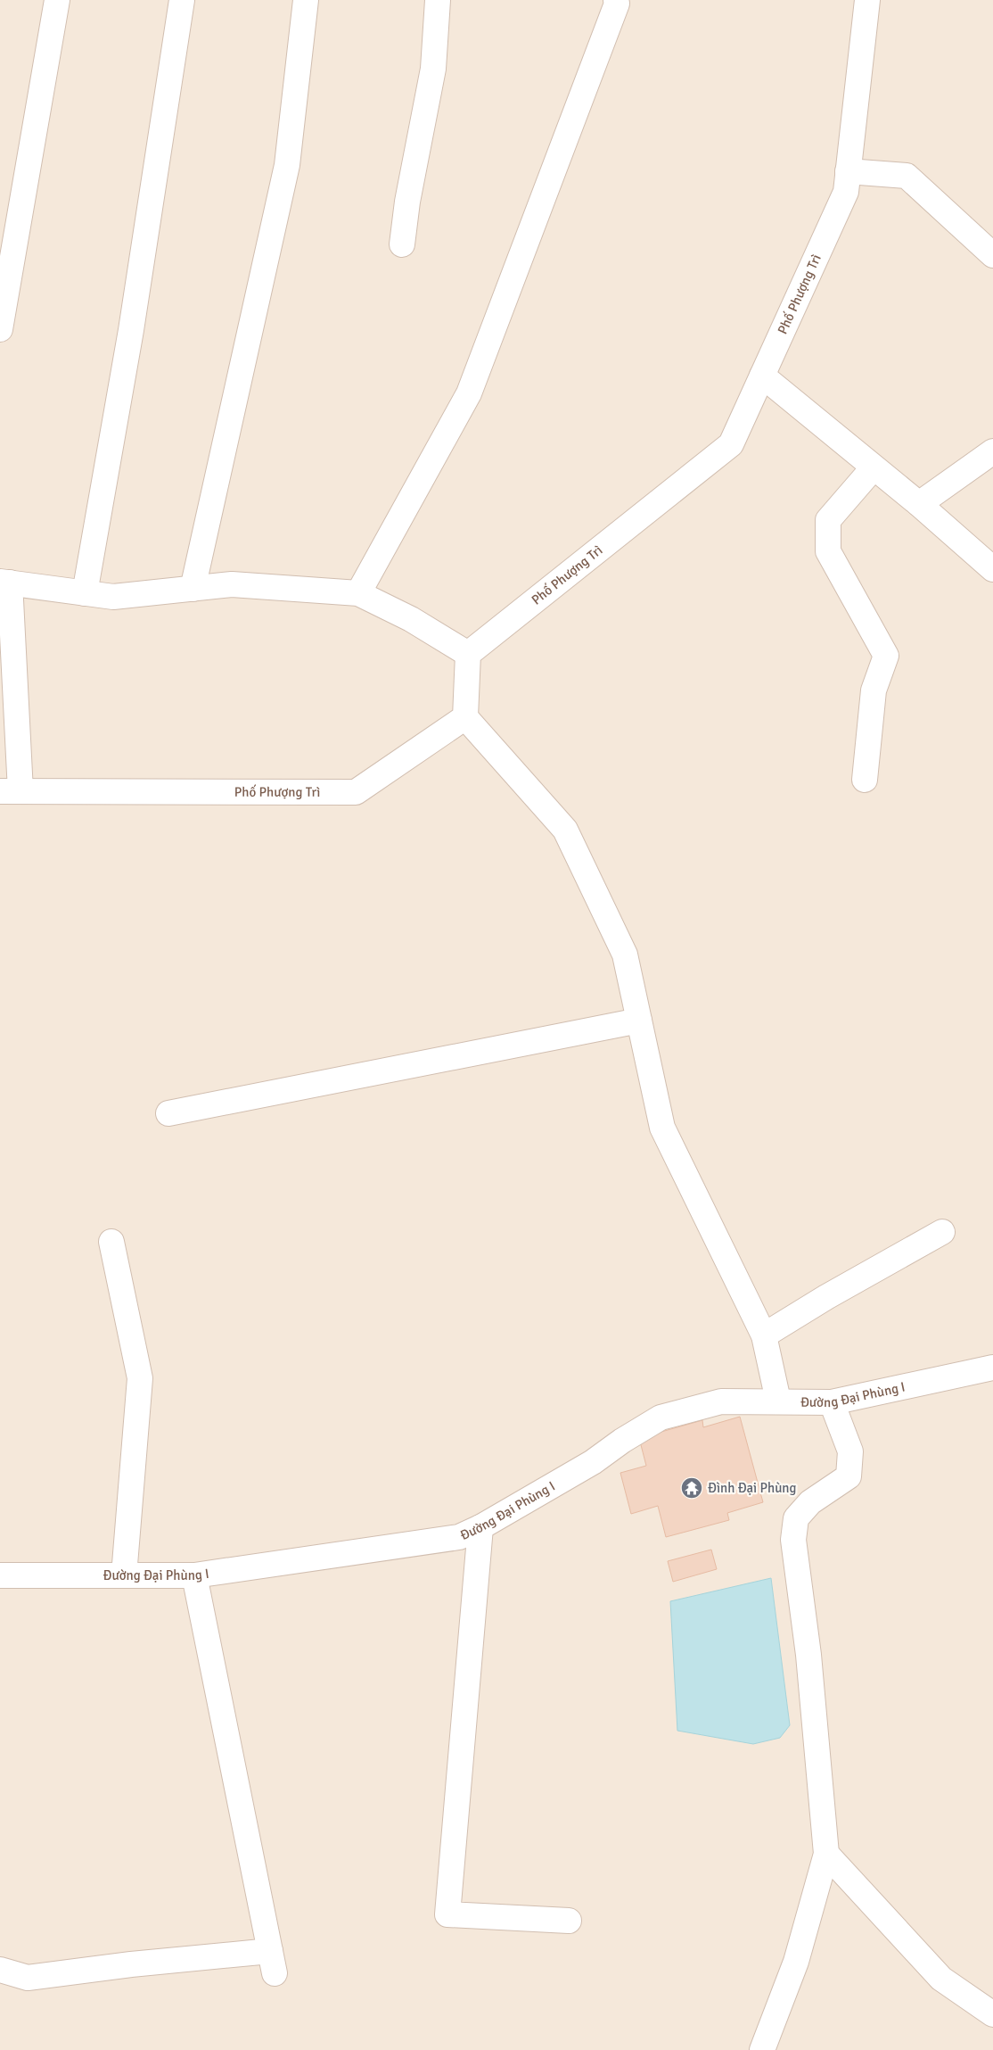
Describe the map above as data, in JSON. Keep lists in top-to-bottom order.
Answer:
{
  "streets": {
    "street": ["Phố Phượng Trì", "Đường Đại Phùng I"]
  },
  "places": {
    "temple": ["Đình Đại Phùng"]
  }
}
